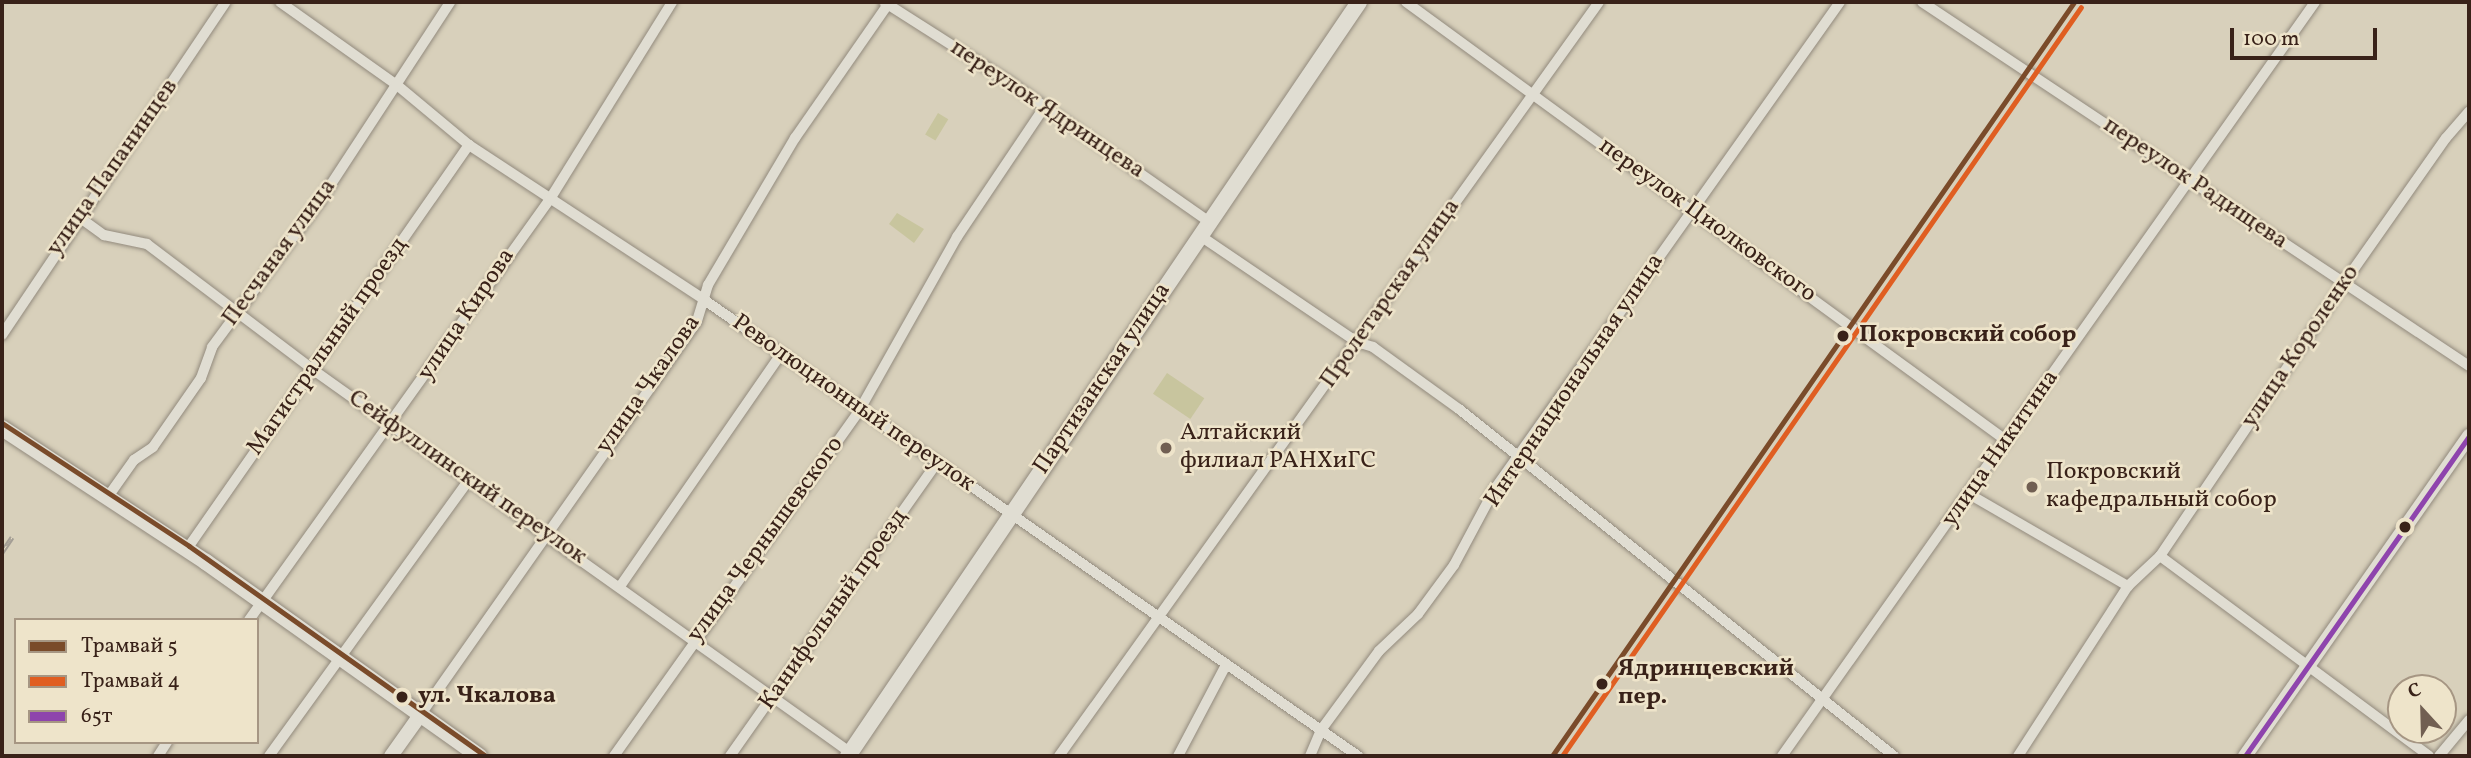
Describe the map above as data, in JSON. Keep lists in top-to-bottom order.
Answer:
{
  "streets": {
    "main road": ["Партизанская улица"],
    "street": [
      "переулок Ядринцева",
      "улица Папанинцев",
      "переулок Радищева",
      "переулок Циолковского",
      "Песчаная улица",
      "Пролетарская улица",
      "улица Кирова",
      "Магистральный проезд",
      "улица Короленко",
      "Интернациональная улица",
      "улица Чкалова",
      "Революционный переулок",
      "улица Никитина",
      "Сейфуллинский переулок",
      "улица Чернышевского",
      "Канифольный проезд"
    ]
  },
  "crossings": [
    ["переулок Ядринцева", "Партизанская улица"],
    ["переулок Ядринцева", "улица Чкалова"],
    ["переулок Ядринцева", "улица Чернышевского"],
    ["улица Папанинцев", "Сейфуллинский переулок"],
    ["переулок Радищева", "улица Короленко"],
    ["переулок Радищева", "улица Никитина"],
    ["переулок Циолковского", "Пролетарская улица"],
    ["переулок Циолковского", "Интернациональная улица"],
    ["переулок Циолковского", "улица Никитина"],
    ["Песчаная улица", "Революционный переулок"],
    ["Песчаная улица", "Сейфуллинский переулок"],
    ["Пролетарская улица", "Революционный переулок"],
    ["улица Кирова", "Революционный переулок"],
    ["улица Кирова", "Сейфуллинский переулок"],
    ["Магистральный проезд", "Революционный переулок"],
    ["Магистральный проезд", "Сейфуллинский переулок"],
    ["Партизанская улица", "Революционный переулок"],
    ["Партизанская улица", "Сейфуллинский переулок"],
    ["Интернациональная улица", "Революционный переулок"],
    ["улица Чкалова", "Революционный переулок"],
    ["улица Чкалова", "Сейфуллинский переулок"],
    ["Революционный переулок", "улица Чернышевского"],
    ["Революционный переулок", "Канифольный проезд"],
    ["Сейфуллинский переулок", "улица Чернышевского"],
    ["Сейфуллинский переулок", "Канифольный проезд"]
  ],
  "places": [
    "Покровский собор",
    "Алтайский филиал РАНХиГС",
    "Покровский кафедральный собор",
    "Ядринцевский пер.",
    "ул. Чкалова"
  ],
  "lines": ["tram line 5", "tram line 4", "transit line 65т"],
  "legend": ["Трамвай 5", "Трамвай 4", "65т"],
  "scale_bar": "100 m",
  "north": "top"
}
